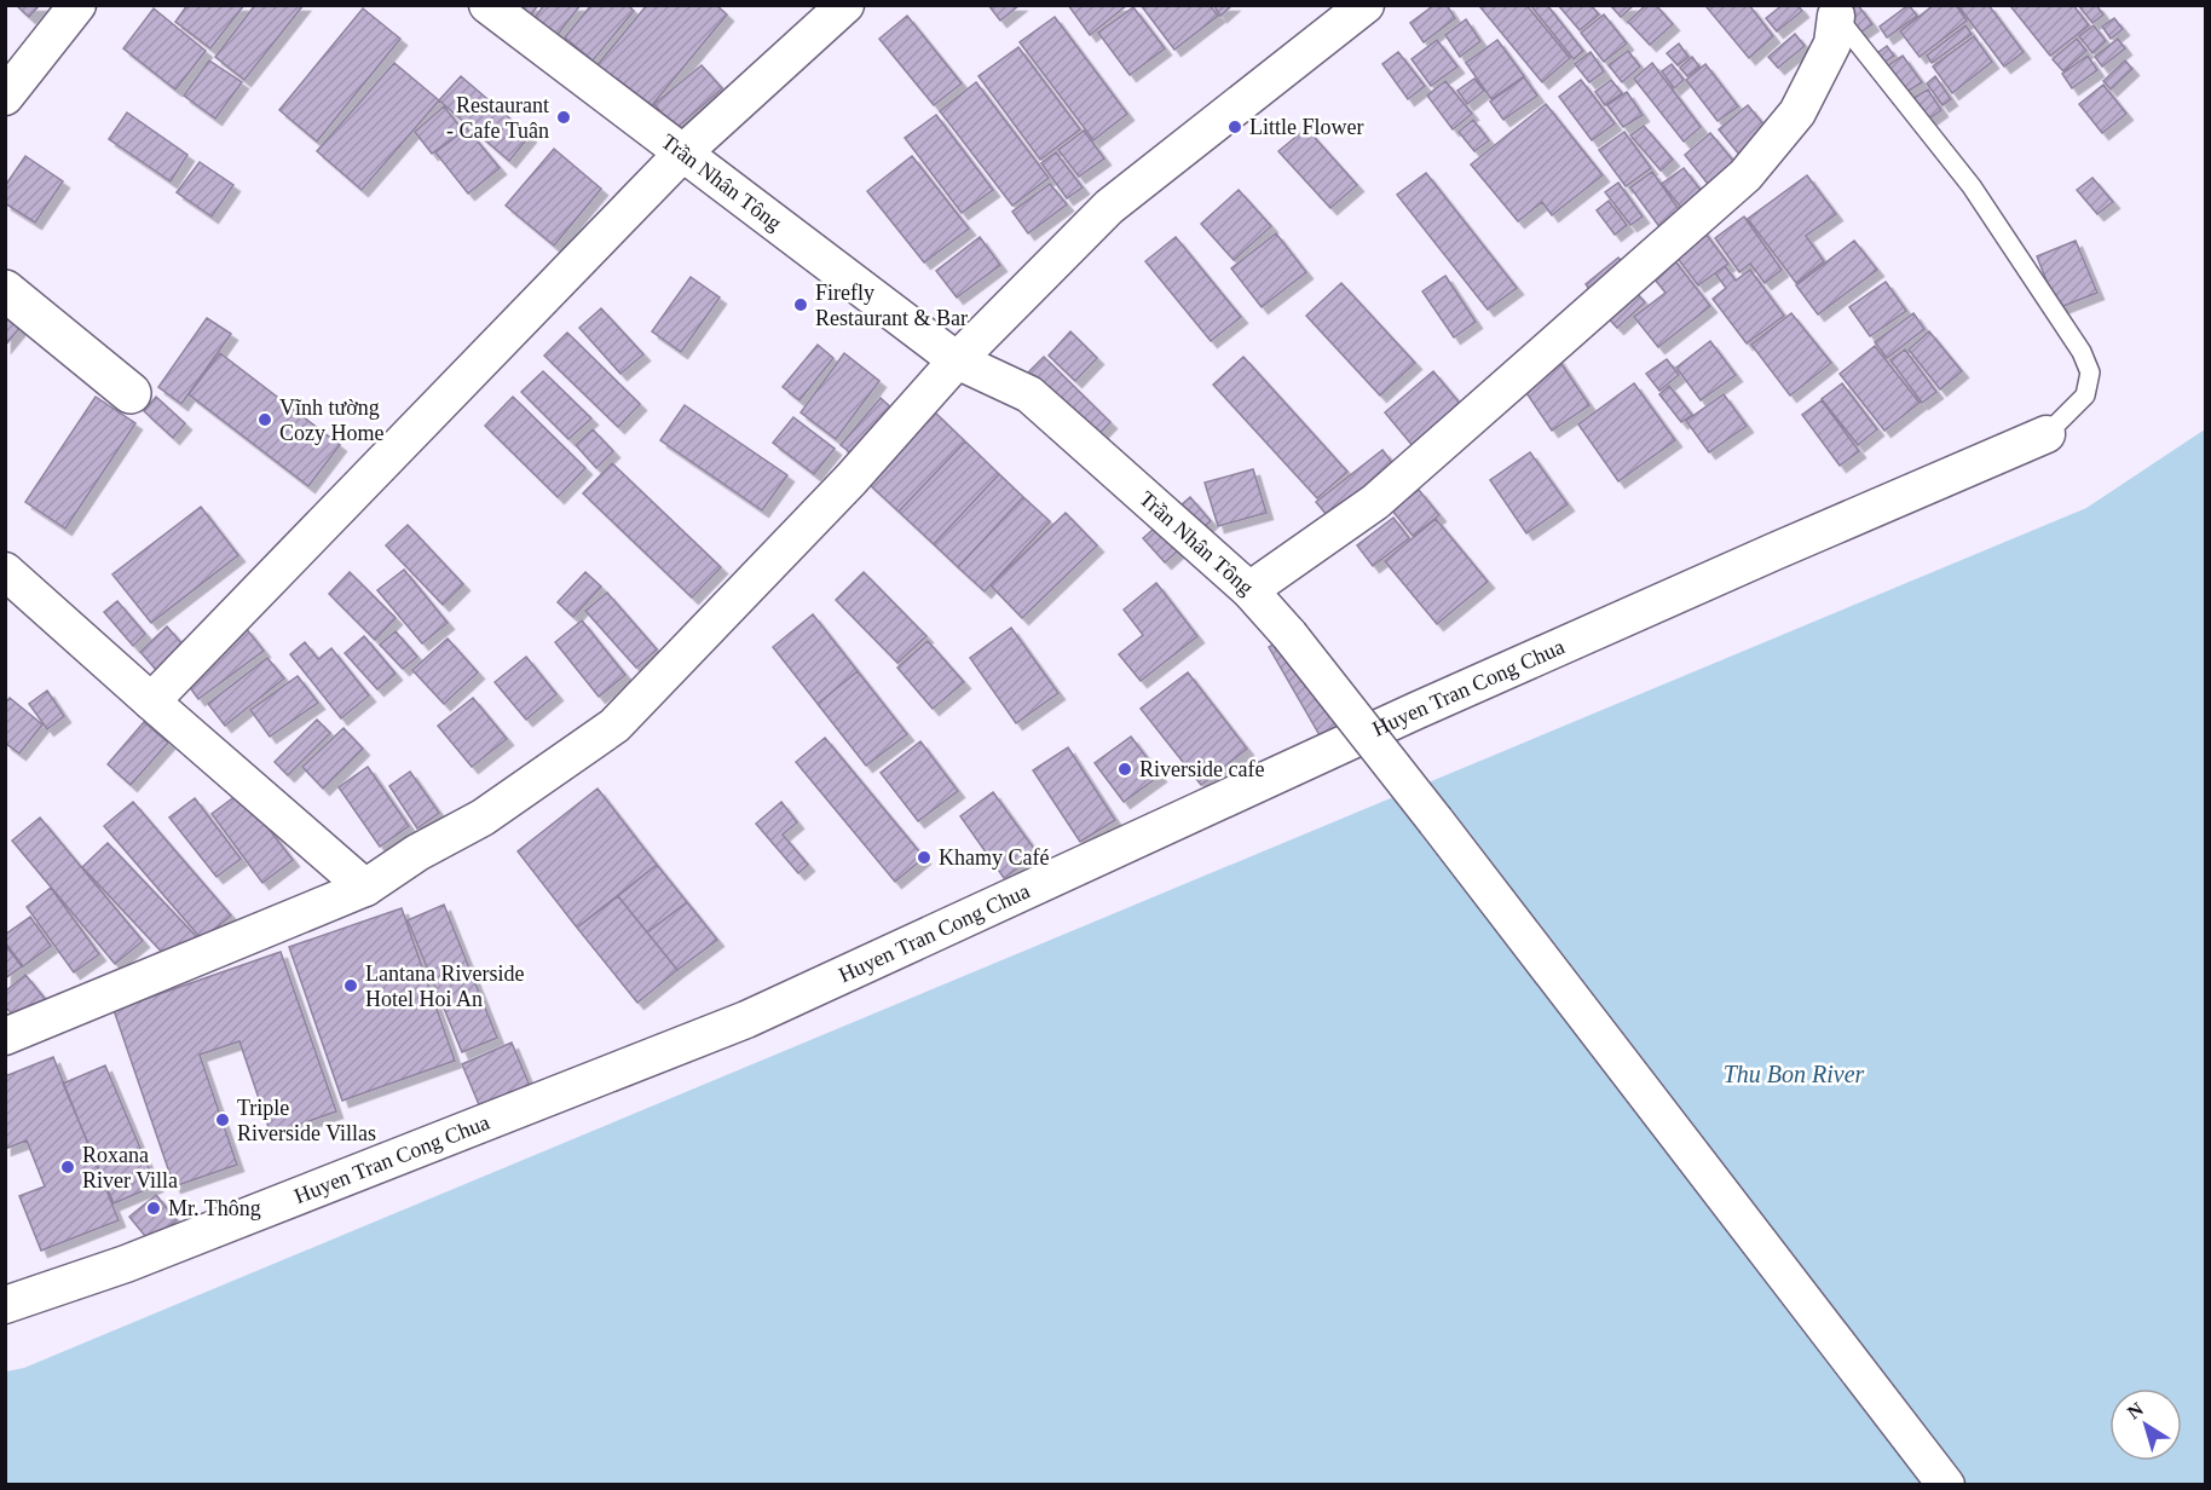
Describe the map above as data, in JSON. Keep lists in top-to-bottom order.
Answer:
{
  "streets": {
    "street": ["Trần Nhân Tông", "Huyen Tran Cong Chua"]
  },
  "water": ["Thu Bon River"],
  "places": [
    "Restaurant - Cafe Tuân",
    "Little Flower",
    "Firefly Restaurant & Bar",
    "Vĩnh tường Cozy Home",
    "Riverside cafe",
    "Khamy Café",
    "Lantana Riverside Hotel Hoi An",
    "Triple Riverside Villas",
    "Roxana River Villa",
    "Mr. Thông"
  ],
  "north": "top left"
}
